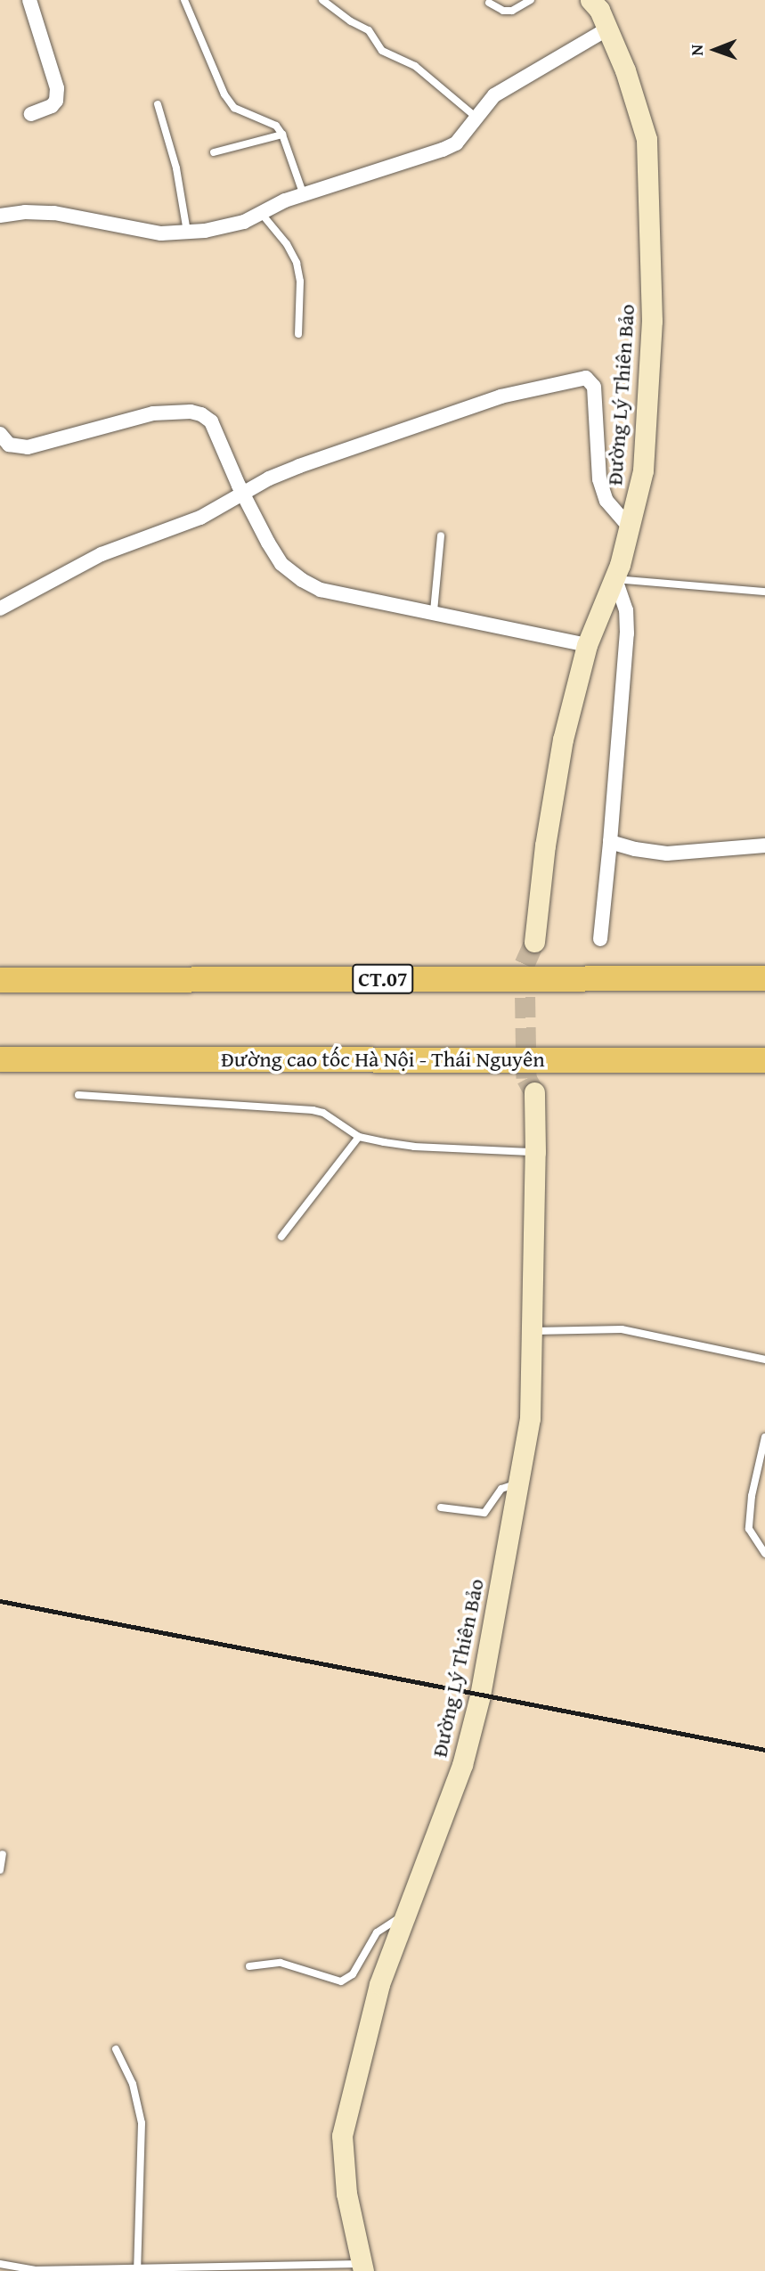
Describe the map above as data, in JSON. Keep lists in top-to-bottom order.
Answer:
{
  "streets": {
    "highway": ["CT.07", "Đường cao tốc Hà Nội - Thái Nguyên"],
    "main road": ["Đường Lý Thiên Bảo"]
  },
  "north": "left"
}
